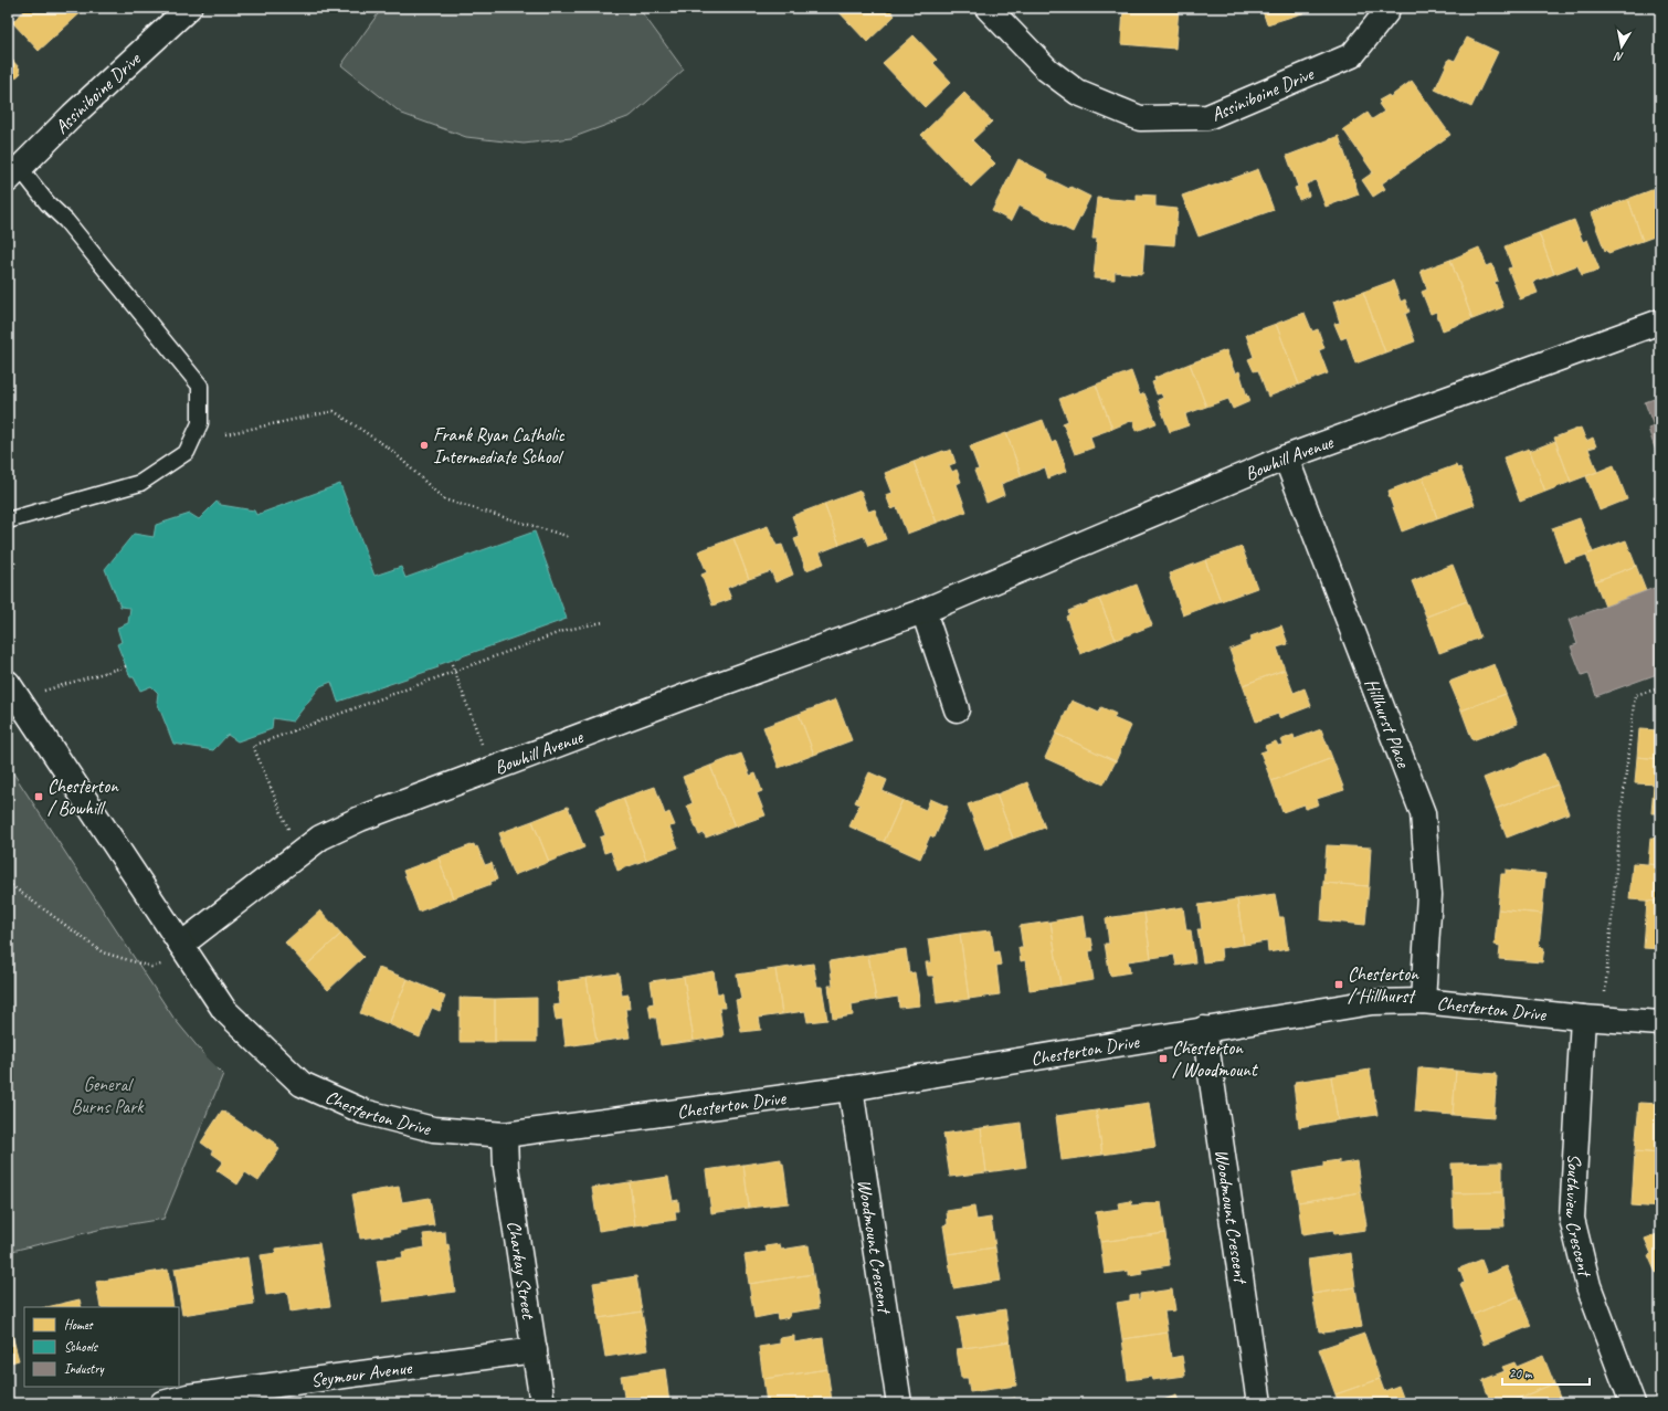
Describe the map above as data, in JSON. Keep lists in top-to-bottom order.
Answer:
{
  "streets": {
    "street": [
      "Assiniboine Drive",
      "Bowhill Avenue",
      "Hillhurst Place",
      "Chesterton Drive",
      "Southview Crescent",
      "Woodmount Crescent",
      "Charkay Street",
      "Seymour Avenue"
    ]
  },
  "crossings": [
    ["Bowhill Avenue", "Hillhurst Place"],
    ["Bowhill Avenue", "Chesterton Drive"],
    ["Hillhurst Place", "Chesterton Drive"],
    ["Chesterton Drive", "Southview Crescent"],
    ["Chesterton Drive", "Woodmount Crescent"],
    ["Chesterton Drive", "Charkay Street"],
    ["Charkay Street", "Seymour Avenue"]
  ],
  "parks": ["General Burns Park"],
  "places": {
    "other": ["Frank Ryan Catholic Intermediate School"],
    "transit": ["Chesterton / Bowhill", "Chesterton / Hillhurst", "Chesterton / Woodmount"]
  },
  "legend": ["Homes", "Schools", "Industry"],
  "scale_bar": "20 m",
  "north": "bottom"
}
